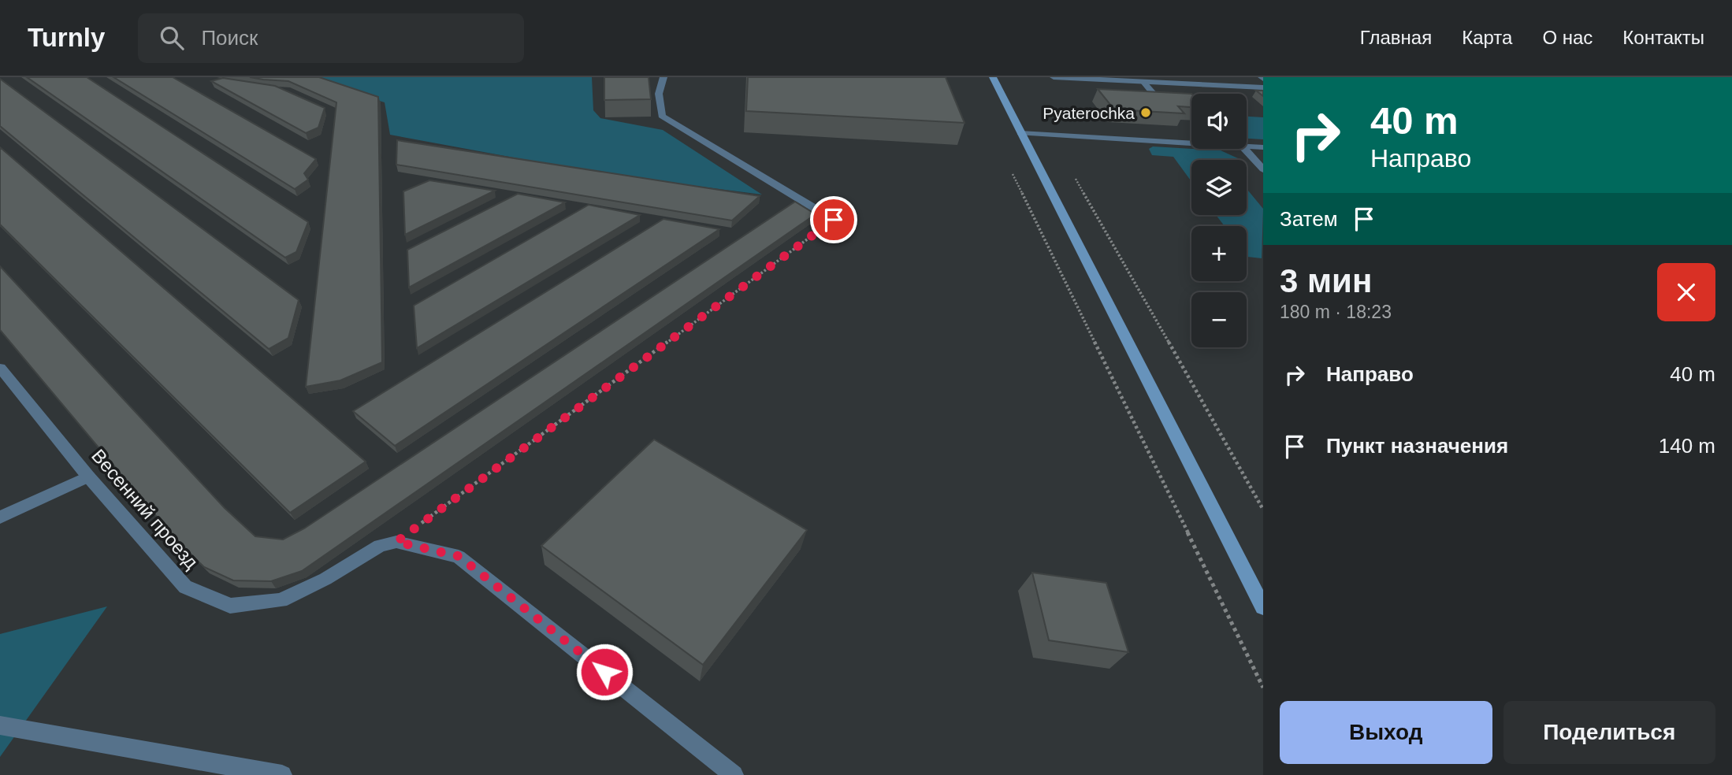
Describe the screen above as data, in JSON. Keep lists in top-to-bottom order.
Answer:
{
  "streets": {
    "street": ["Весенний проезд"]
  },
  "places": ["Pyaterochka"],
  "page": {
    "header": "Turnly",
    "search": "Поиск",
    "nav": [
      "Главная",
      "Карта",
      "О нас",
      "Контакты"
    ],
    "turn": ["40 m", "Направо"],
    "map_buttons": ["+", "−"],
    "then": "Затем",
    "heading": ["3 мин", "180 m · 18:23"],
    "list": [
      {
        "name": "Направо",
        "value": "40 m"
      },
      {
        "name": "Пункт назначения",
        "value": "140 m"
      }
    ],
    "buttons": ["Выход", "Поделиться"]
  }
}
